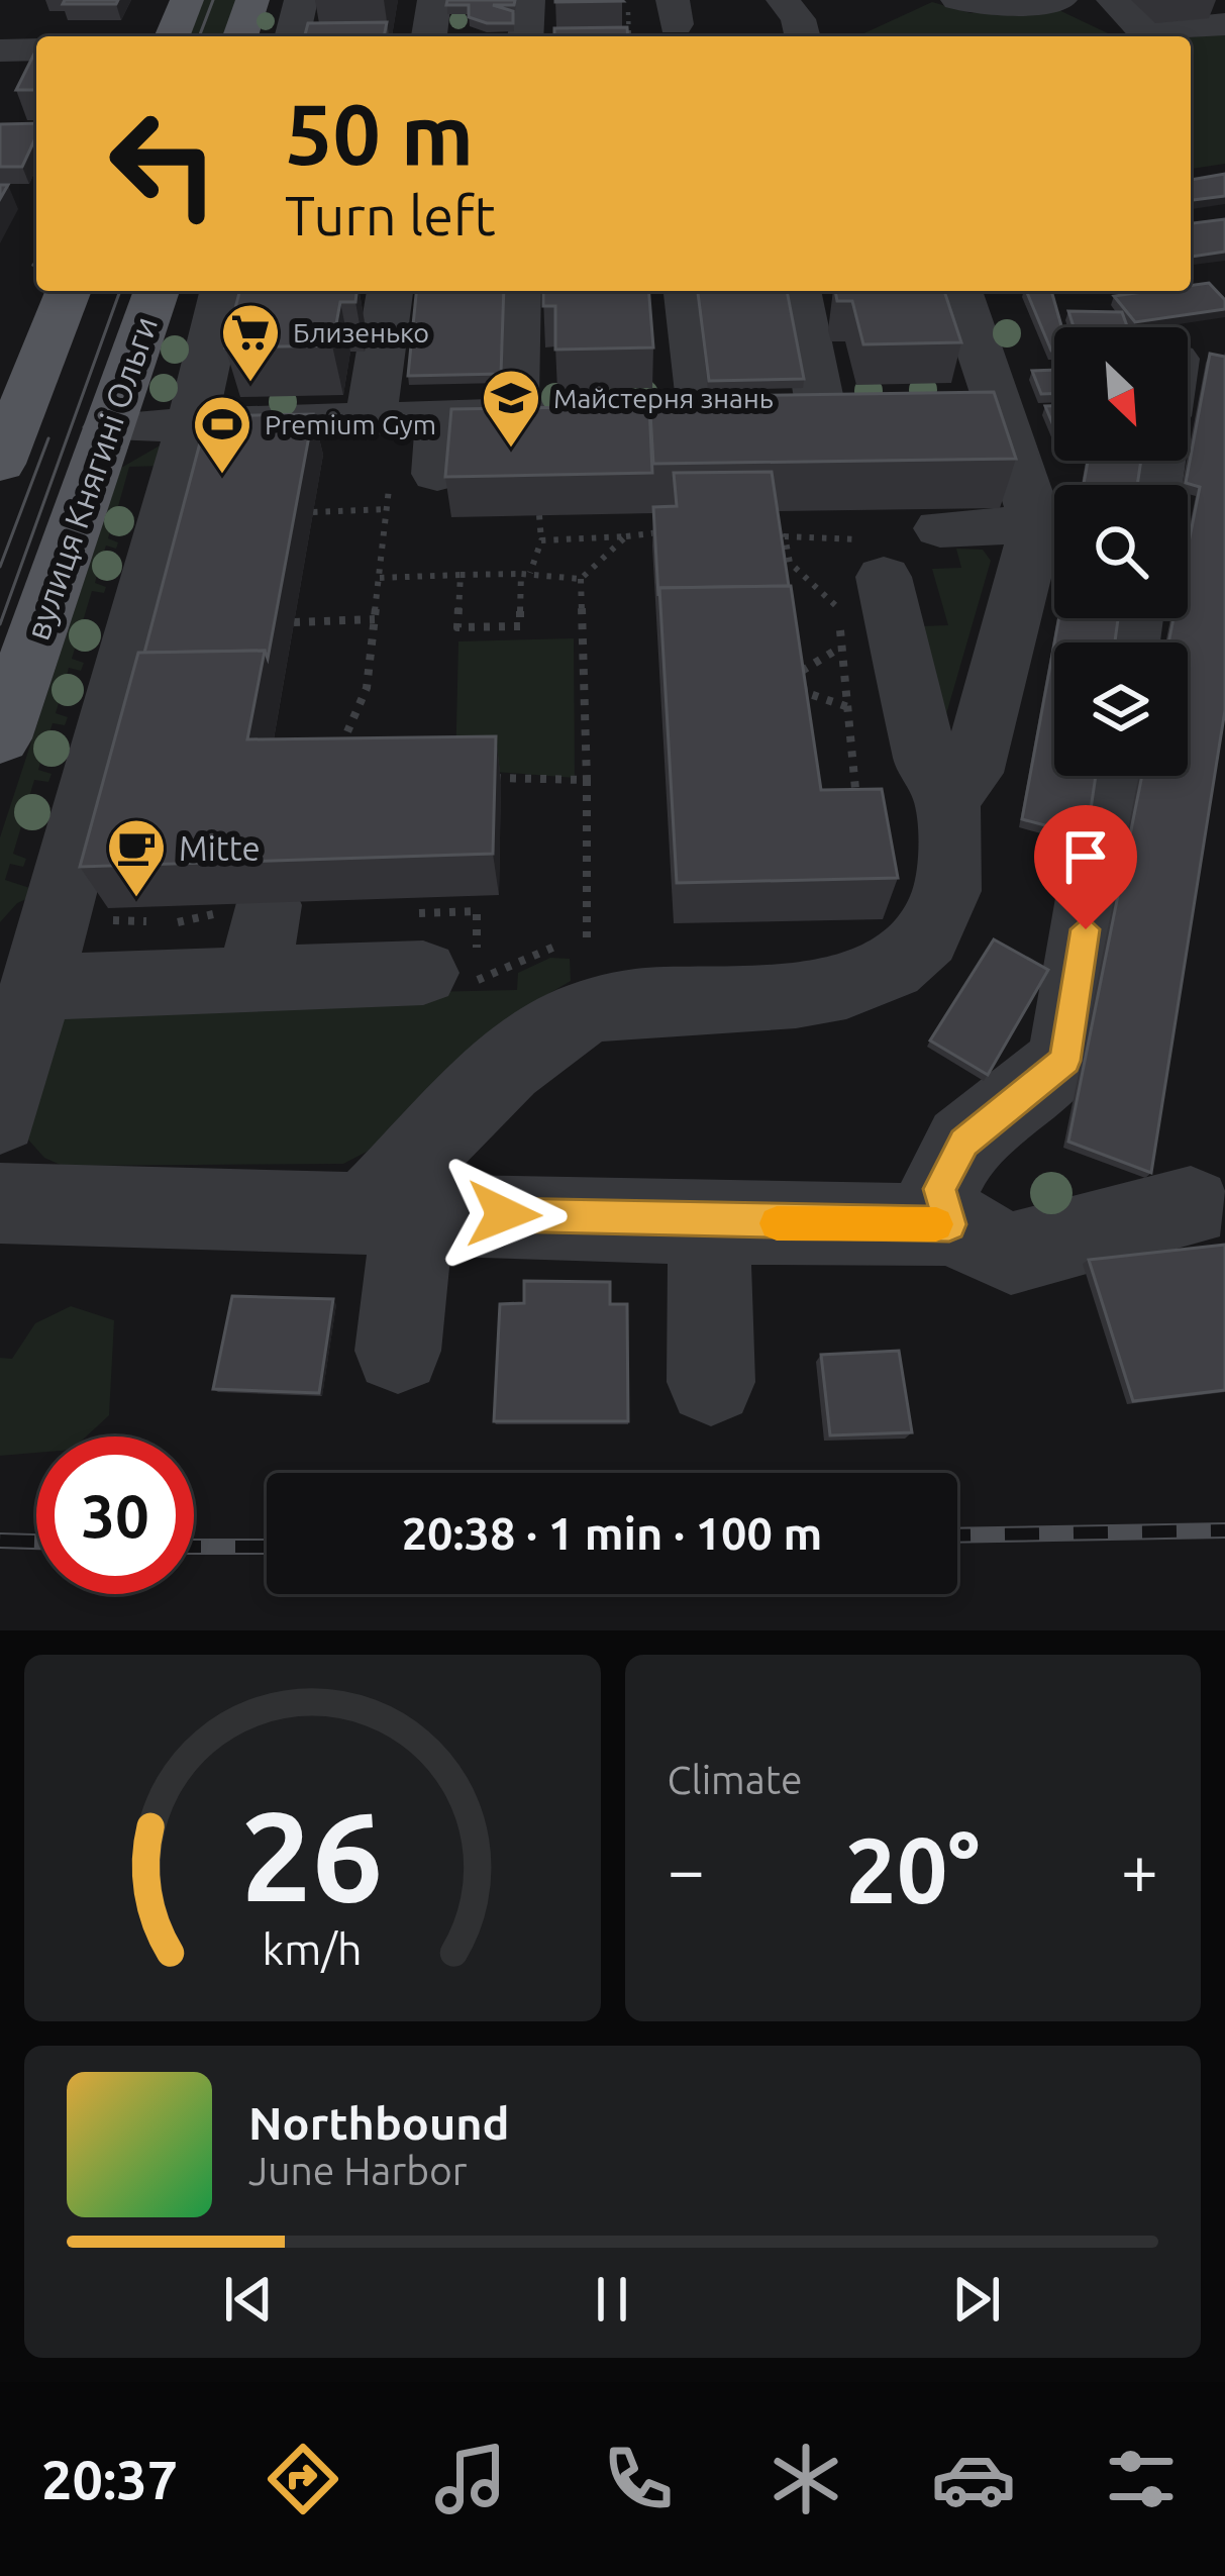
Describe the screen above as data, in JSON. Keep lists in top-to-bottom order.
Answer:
{
  "streets": {
    "main road": ["вулиця Княгині Ольги"]
  },
  "places": {
    "supermarket": ["Близенько"],
    "school or university": ["Майстерня знань"],
    "sports": ["Premium Gym"],
    "cafe": ["Mitte"]
  },
  "north": "bottom right",
  "page": {
    "turn": ["50 m", "Turn left"],
    "limit": "30",
    "trip": "20:38 · 1 min · 100 m",
    "tile": "Climate",
    "heat": ["−", "20°", "+"],
    "song": ["Northbound", "June Harbor"],
    "tabs": "20:37",
    "gauge": ["26", "km/h"]
  }
}
